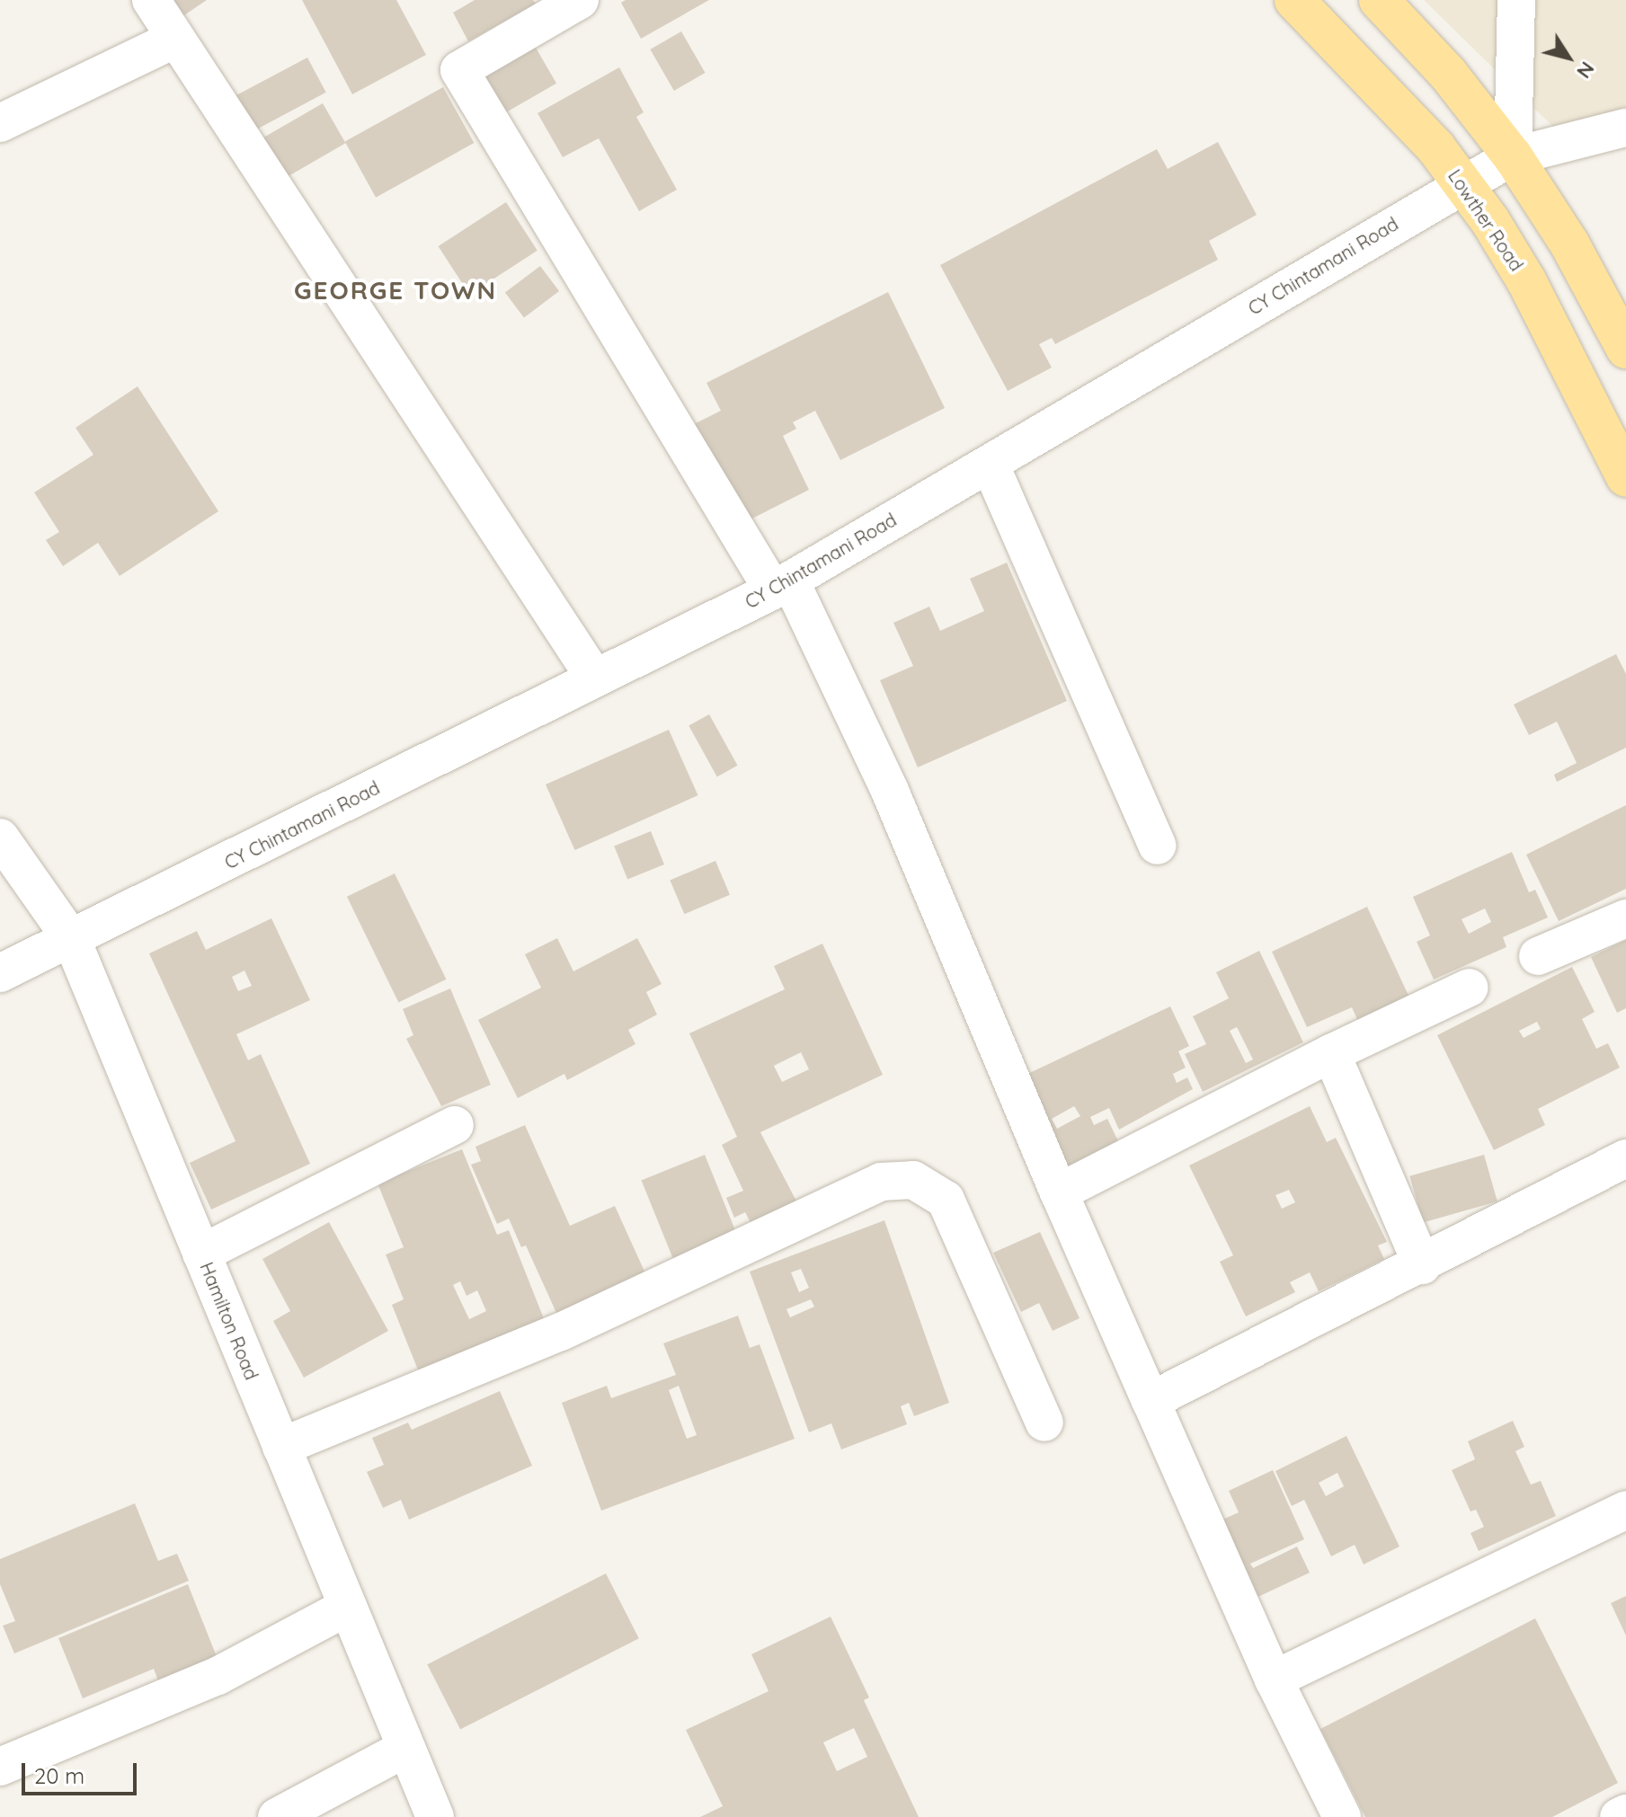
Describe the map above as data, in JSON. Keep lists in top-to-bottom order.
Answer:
{
  "streets": {
    "main road": ["Lowther Road"],
    "street": ["CY Chintamani Road", "Hamilton Road"]
  },
  "crossings": [
    ["Lowther Road", "CY Chintamani Road"],
    ["CY Chintamani Road", "Hamilton Road"]
  ],
  "districts": ["GEORGE TOWN"],
  "scale_bar": "20 m",
  "north": "bottom right"
}
